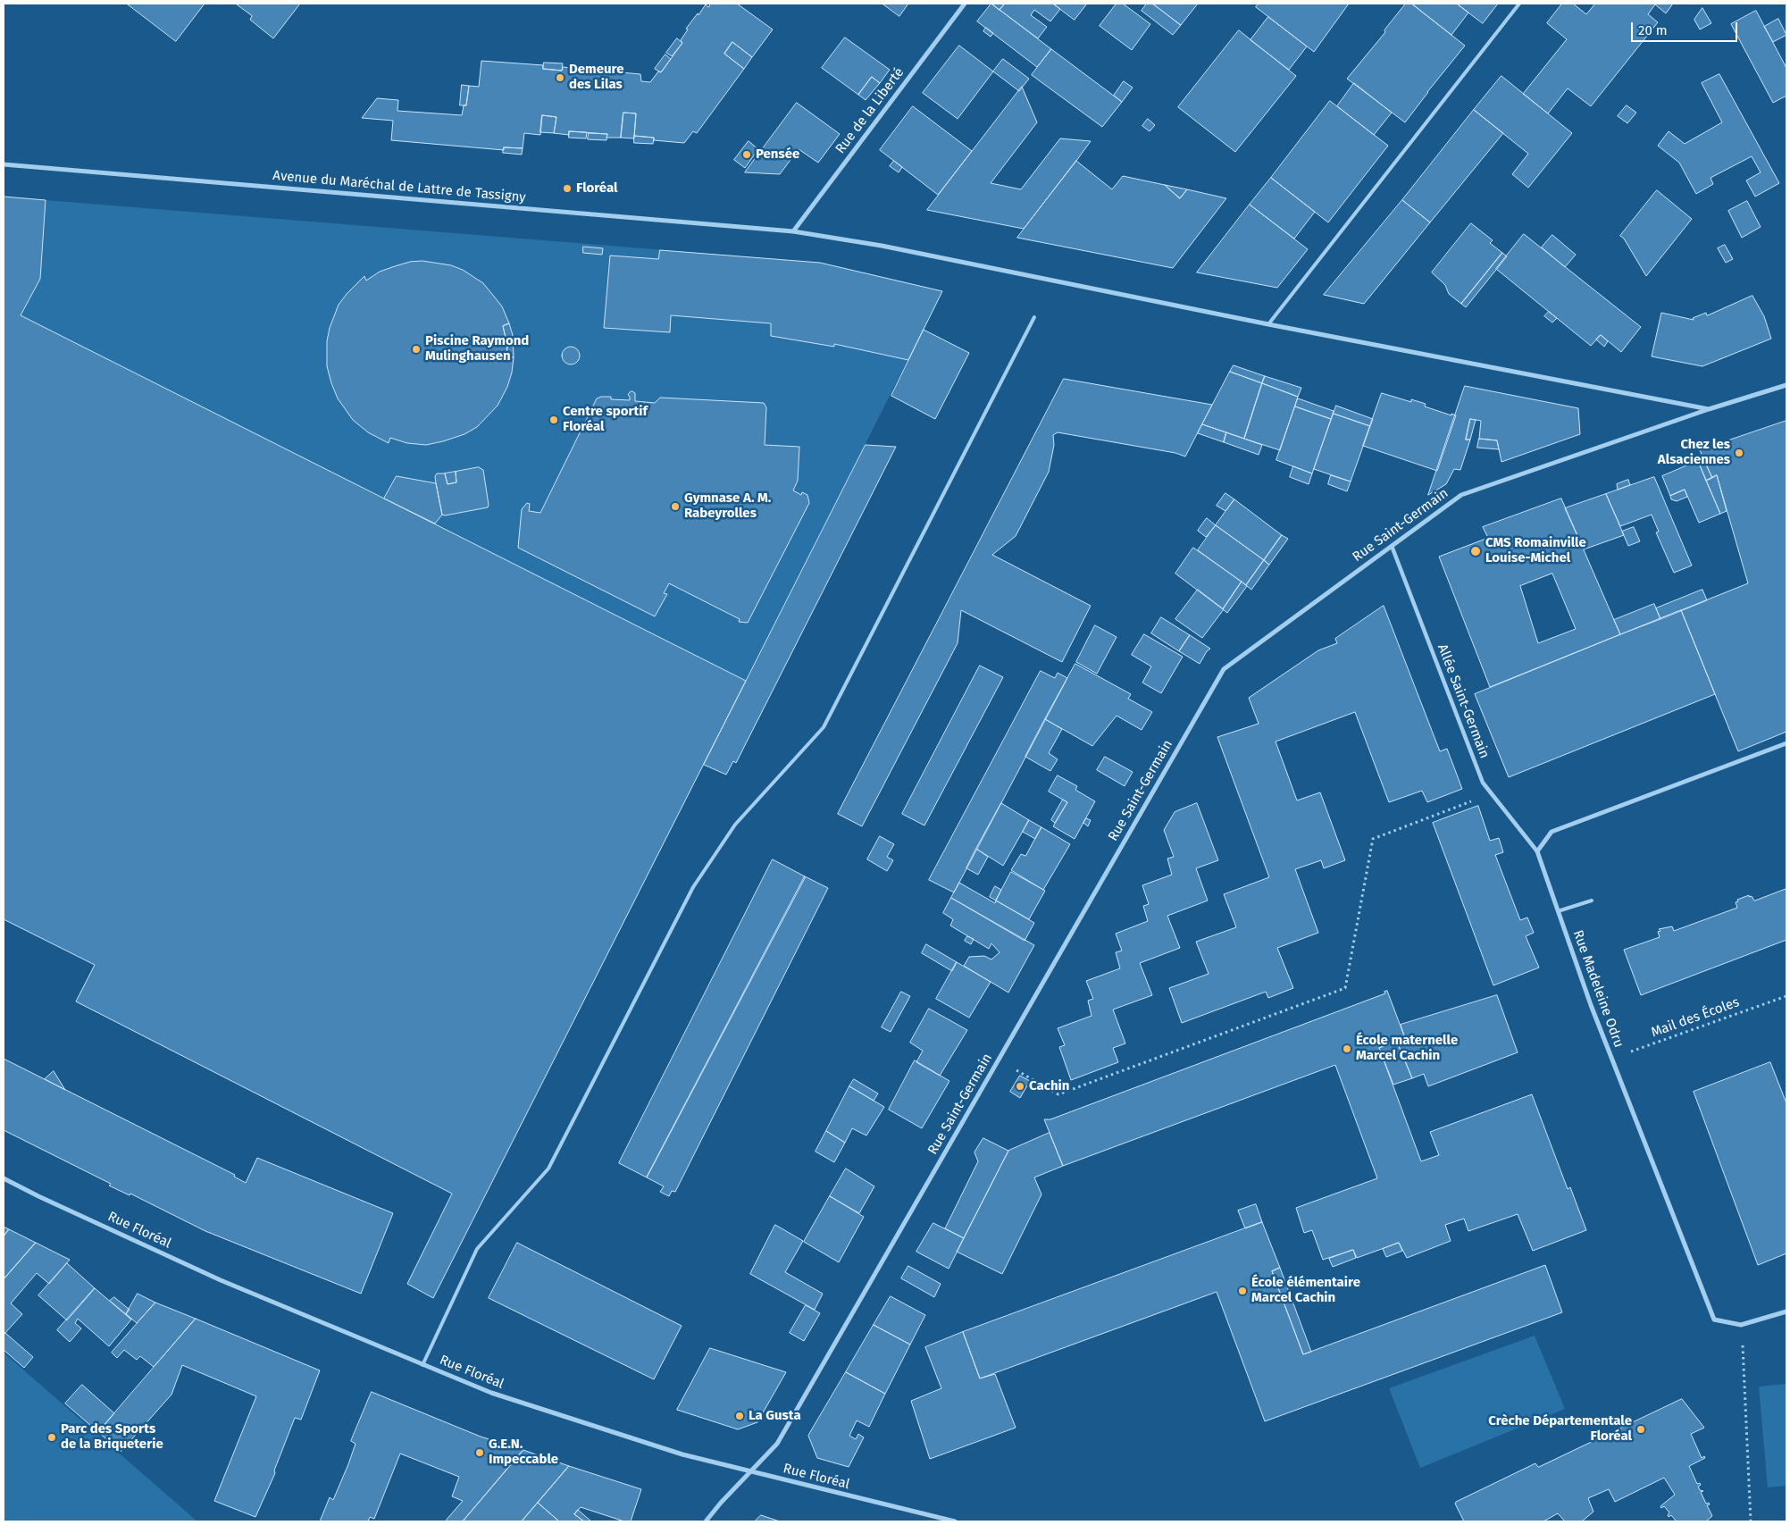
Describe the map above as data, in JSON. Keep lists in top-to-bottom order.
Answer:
{
  "streets": {
    "street": [
      "Rue de la Liberté",
      "Avenue du Maréchal de Lattre de Tassigny",
      "Rue Saint-Germain",
      "Allée Saint-Germain",
      "Rue Madeleine Odru",
      "Rue Floréal"
    ],
    "path": ["Mail des Écoles"]
  },
  "crossings": [
    ["Rue de la Liberté", "Avenue du Maréchal de Lattre de Tassigny"],
    ["Avenue du Maréchal de Lattre de Tassigny", "Rue Saint-Germain"],
    ["Rue Saint-Germain", "Allée Saint-Germain"],
    ["Rue Saint-Germain", "Rue Floréal"],
    ["Allée Saint-Germain", "Rue Madeleine Odru"],
    ["Rue Madeleine Odru", "Mail des Écoles"]
  ],
  "places": [
    "Demeure des Lilas",
    "Pensée",
    "Floréal",
    "Piscine Raymond Mulinghausen",
    "Centre sportif Floréal",
    "Chez les Alsaciennes",
    "Gymnase A. M. Rabeyrolles",
    "CMS Romainville Louise-Michel",
    "École maternelle Marcel Cachin",
    "Cachin",
    "École élémentaire Marcel Cachin",
    "La Gusta",
    "Crèche Départementale Floréal",
    "Parc des Sports de la Briqueterie",
    "G.E.N. Impeccable"
  ],
  "scale_bar": "20 m"
}
